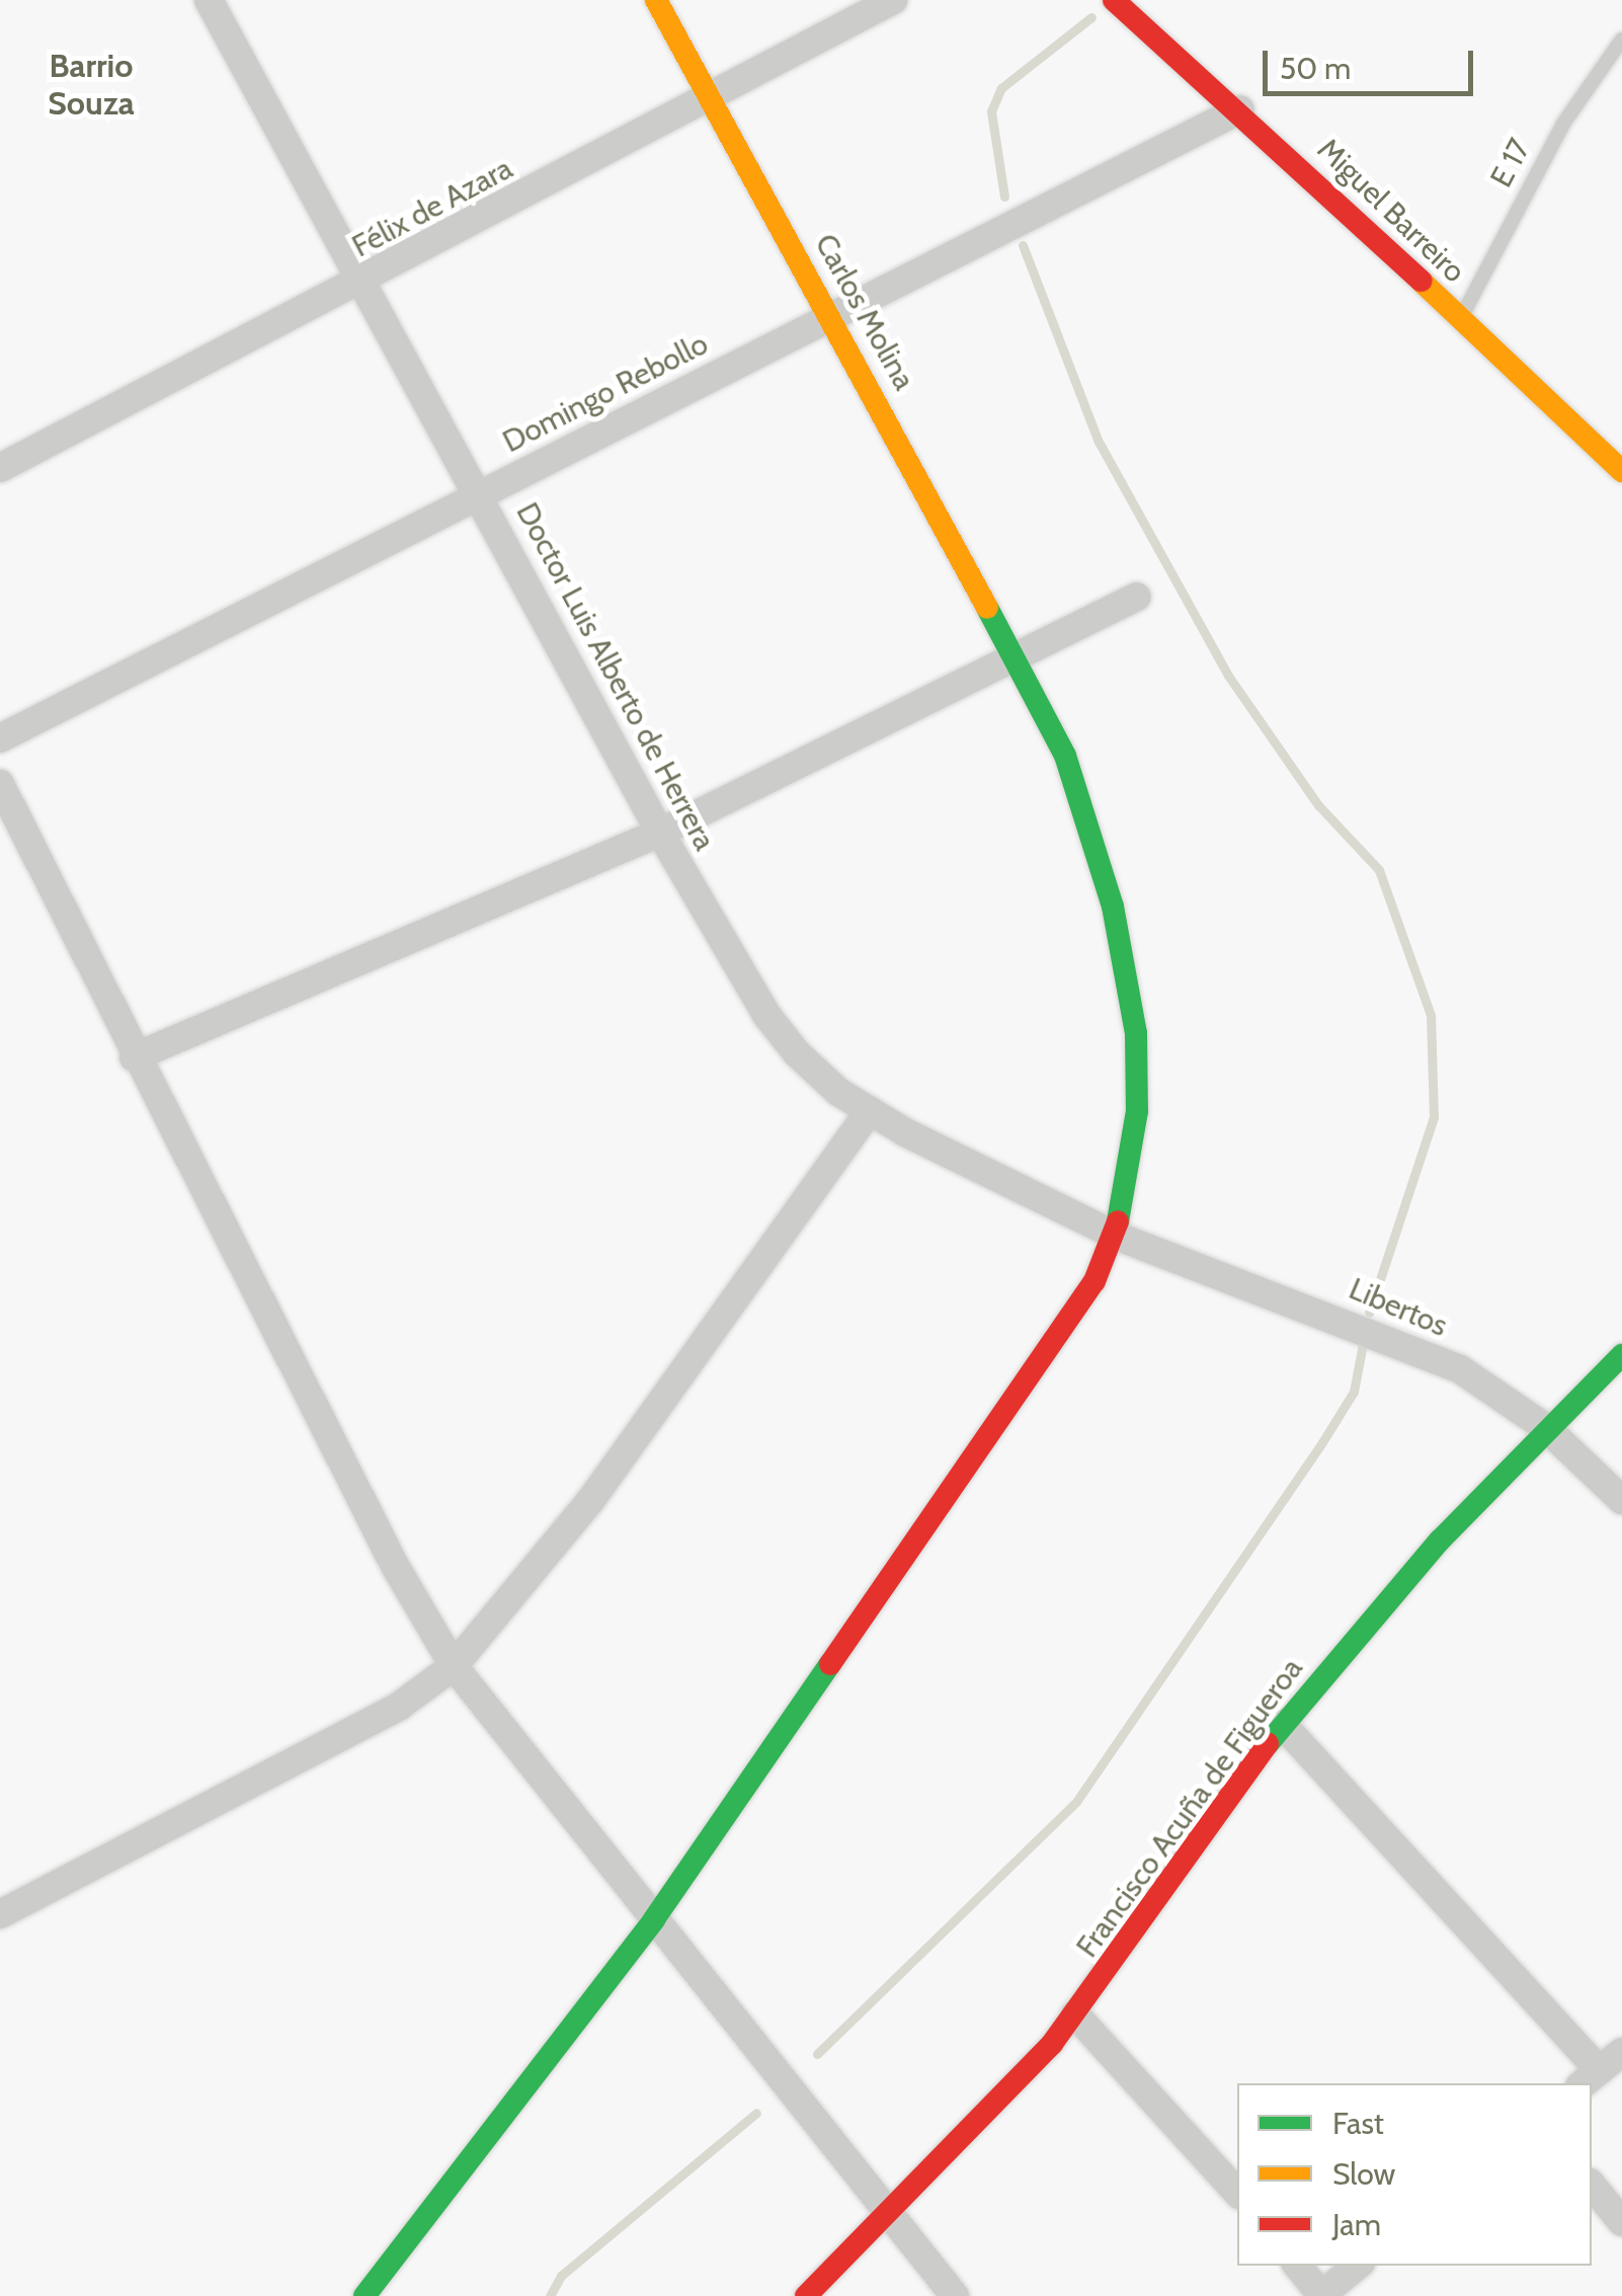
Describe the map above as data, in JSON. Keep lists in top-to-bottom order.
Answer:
{
  "streets": {
    "street": [
      "Félix de Azara",
      "Miguel Barreiro",
      "Carlos Molina",
      "Domingo Rebollo",
      "Doctor Luis Alberto de Herrera",
      "Libertos",
      "Francisco Acuña de Figueroa"
    ],
    "lane": ["E 17"]
  },
  "crossings": [
    ["E 17", "Miguel Barreiro"],
    ["Félix de Azara", "Carlos Molina"],
    ["Félix de Azara", "Doctor Luis Alberto de Herrera"],
    ["Miguel Barreiro", "Domingo Rebollo"],
    ["Carlos Molina", "Domingo Rebollo"],
    ["Carlos Molina", "Doctor Luis Alberto de Herrera"],
    ["Carlos Molina", "Libertos"],
    ["Domingo Rebollo", "Doctor Luis Alberto de Herrera"],
    ["Doctor Luis Alberto de Herrera", "Libertos"],
    ["Libertos", "Francisco Acuña de Figueroa"]
  ],
  "districts": ["Barrio Souza"],
  "legend": ["Fast", "Slow", "Jam"],
  "scale_bar": "50 m"
}
